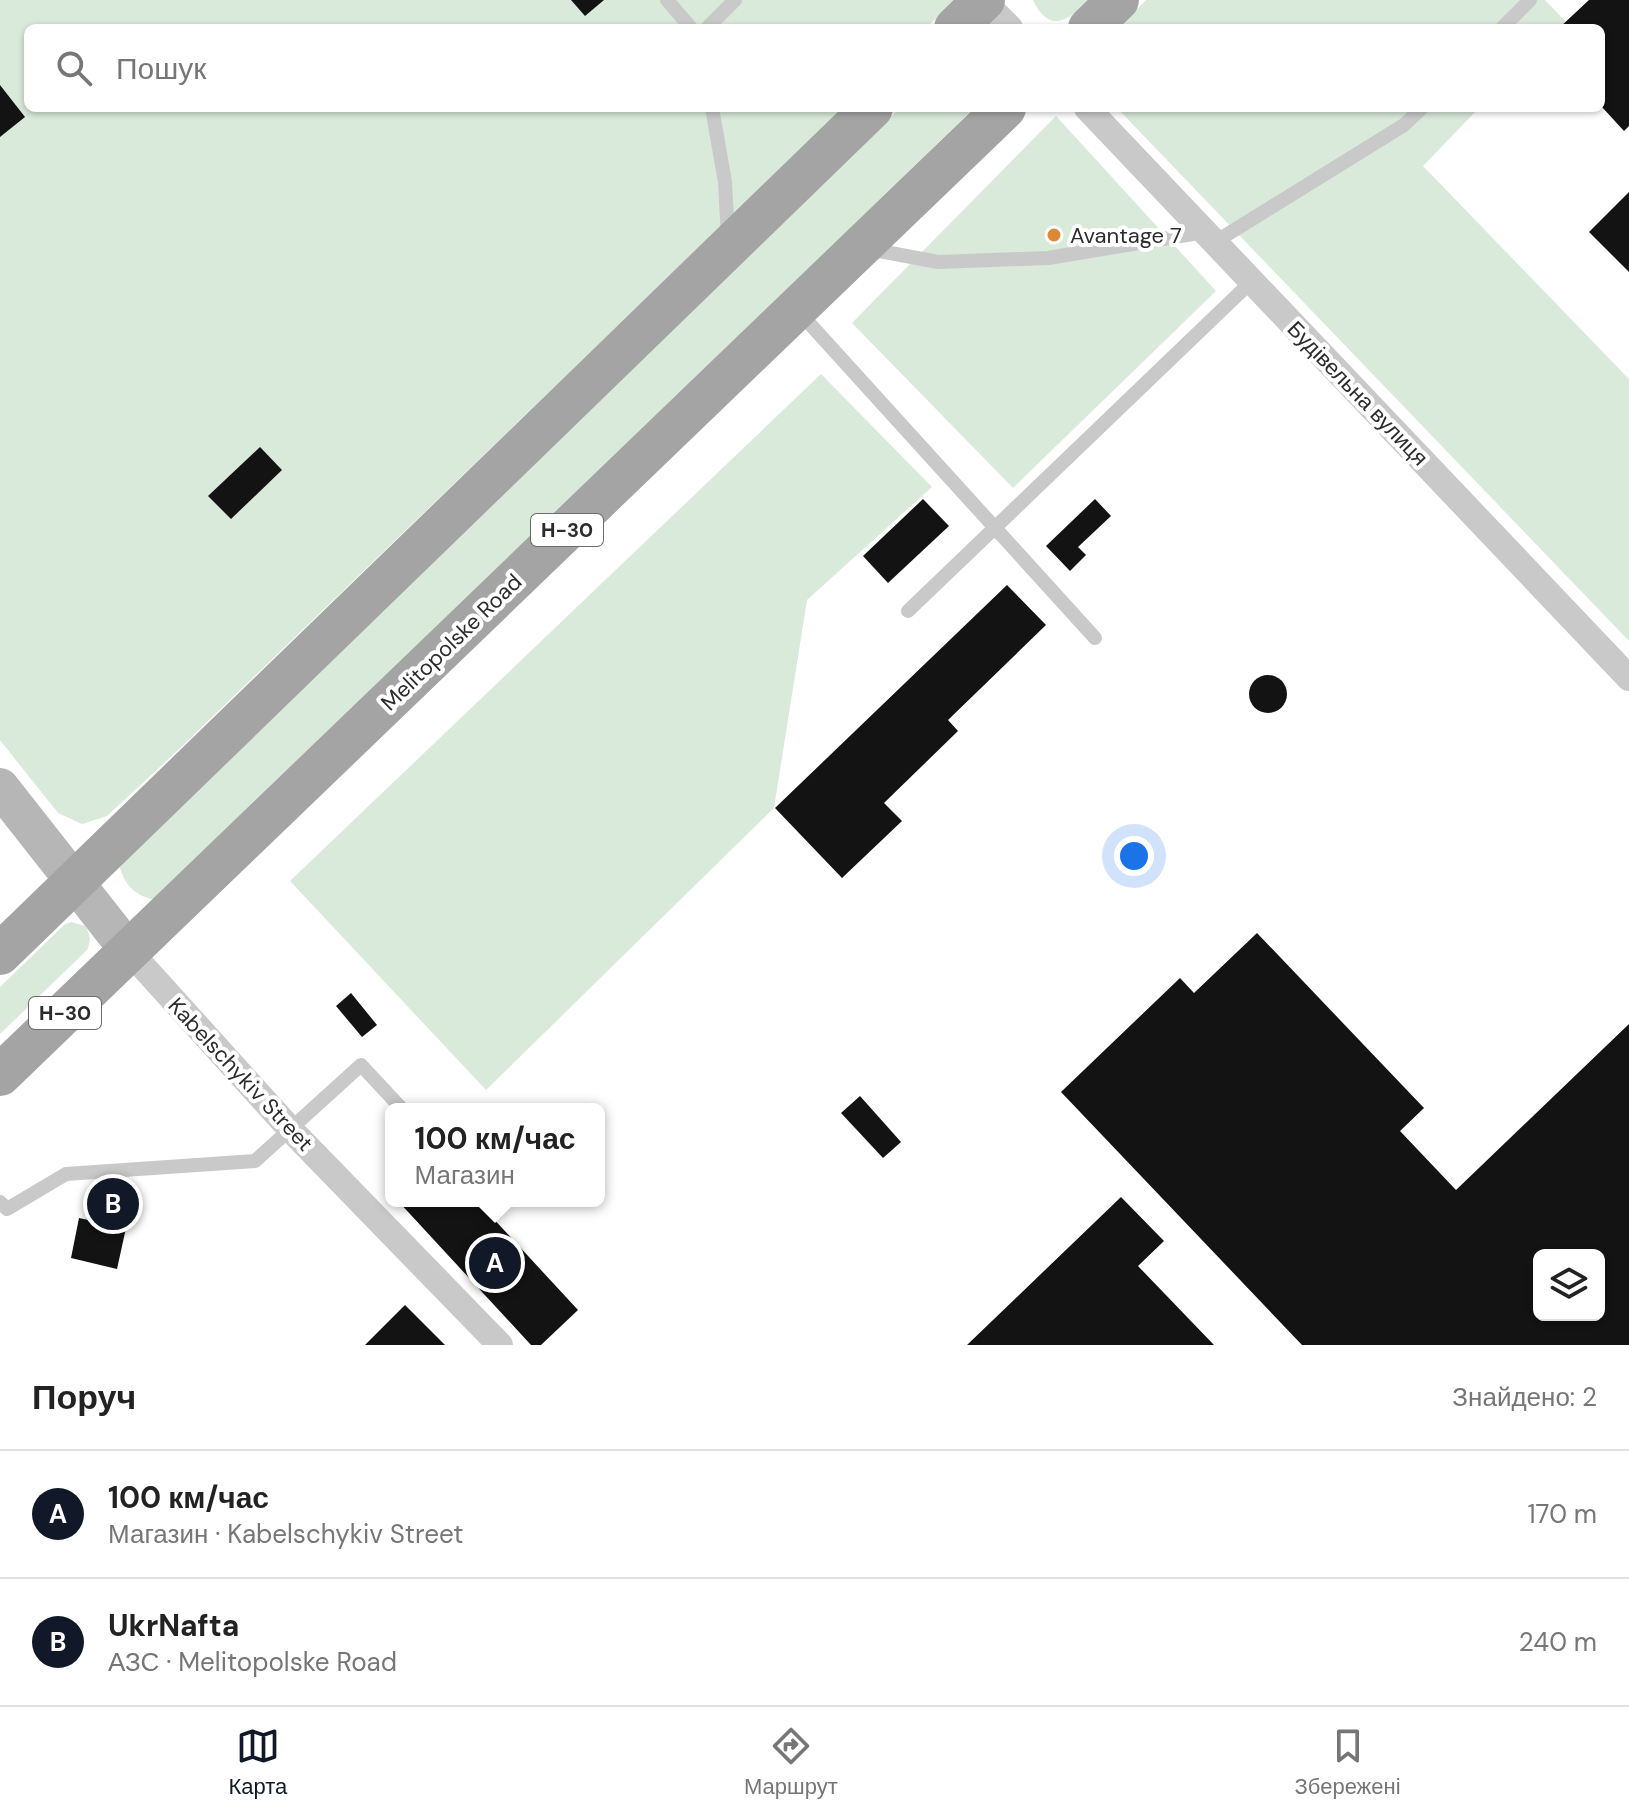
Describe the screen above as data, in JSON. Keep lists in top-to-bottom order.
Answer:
{
  "streets": {
    "main road": ["Н-30", "Melitopolske Road"],
    "street": ["Будівельна вулиця", "Kabelschykiv Street"]
  },
  "crossings": [
    ["Melitopolske Road", "Kabelschykiv Street"]
  ],
  "places": ["Avantage 7"],
  "page": {
    "search": "Пошук",
    "popup": ["100 км/час", "Магазин"],
    "pins": ["B", "A"],
    "heading": ["Поруч", "Знайдено: 2"],
    "list": [
      {
        "mark": "A",
        "name": "100 км/час",
        "note": "Магазин · Kabelschykiv Street",
        "value": "170 m"
      },
      {
        "mark": "B",
        "name": "UkrNafta",
        "note": "АЗС · Melitopolske Road",
        "value": "240 m"
      }
    ],
    "nav": ["Карта", "Маршрут", "Збережені"]
  }
}
